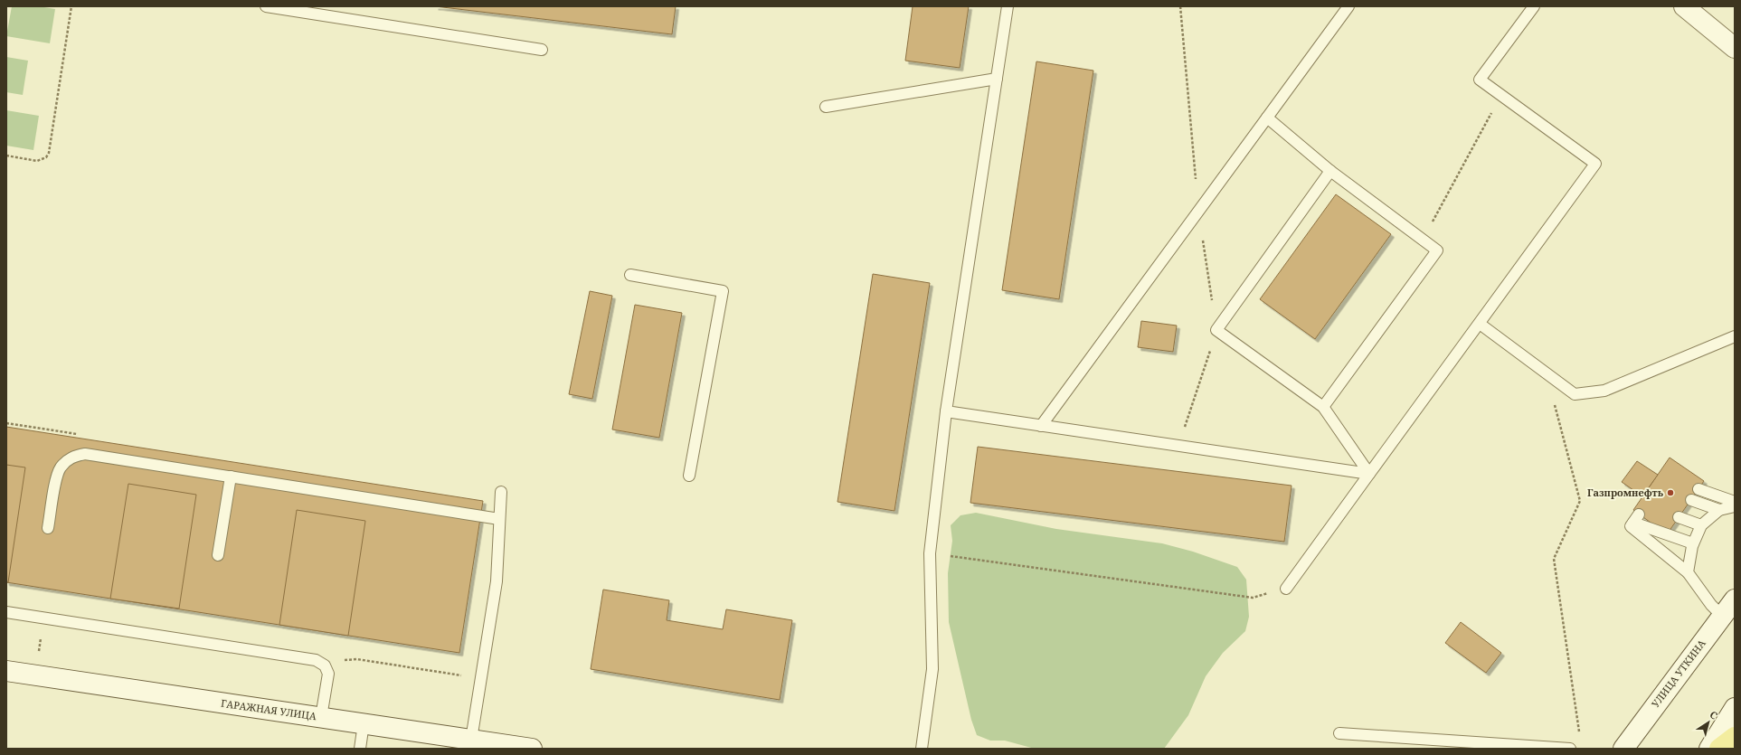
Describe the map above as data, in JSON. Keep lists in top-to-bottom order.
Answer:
{
  "streets": {
    "street": ["УЛИЦА УТКИНА", "ГАРАЖНАЯ УЛИЦА"]
  },
  "places": ["Газпромнефть"],
  "north": "top right"
}
